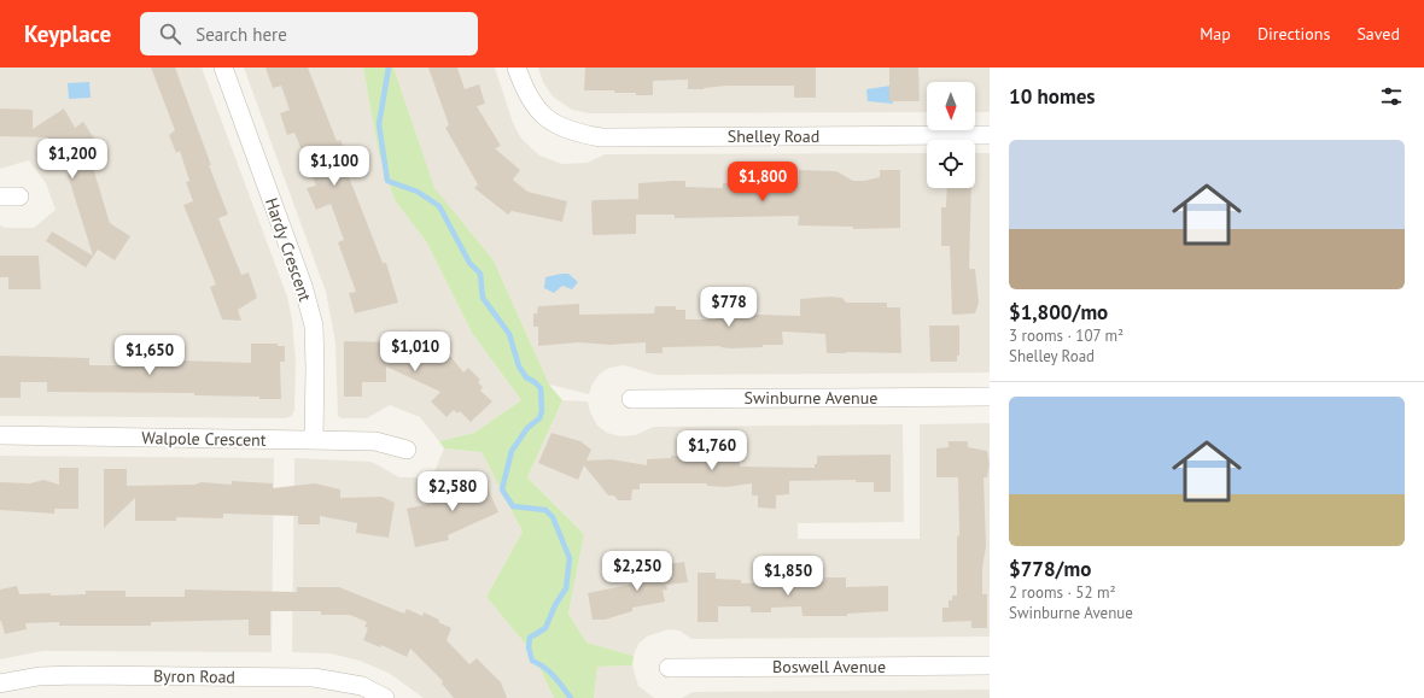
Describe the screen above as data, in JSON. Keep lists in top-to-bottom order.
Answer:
{
  "streets": {
    "street": [
      "Shelley Road",
      "Hardy Crescent",
      "Swinburne Avenue",
      "Walpole Crescent",
      "Boswell Avenue",
      "Byron Road"
    ]
  },
  "crossings": [
    ["Hardy Crescent", "Walpole Crescent"]
  ],
  "north": "bottom",
  "page": {
    "header": "Keyplace",
    "search": "Search here",
    "nav": ["Map", "Directions", "Saved"],
    "heading": "10 homes",
    "list": [
      {
        "name": "$1,800/mo",
        "note": "3 rooms · 107 m² · Shelley Road"
      },
      {
        "name": "$778/mo",
        "note": "2 rooms · 52 m² · Swinburne Avenue"
      }
    ],
    "price": [
      "$1,200",
      "$1,100",
      "$1,800",
      "$778",
      "$1,010",
      "$1,650",
      "$1,760",
      "$2,580",
      "$2,250",
      "$1,850"
    ]
  }
}
